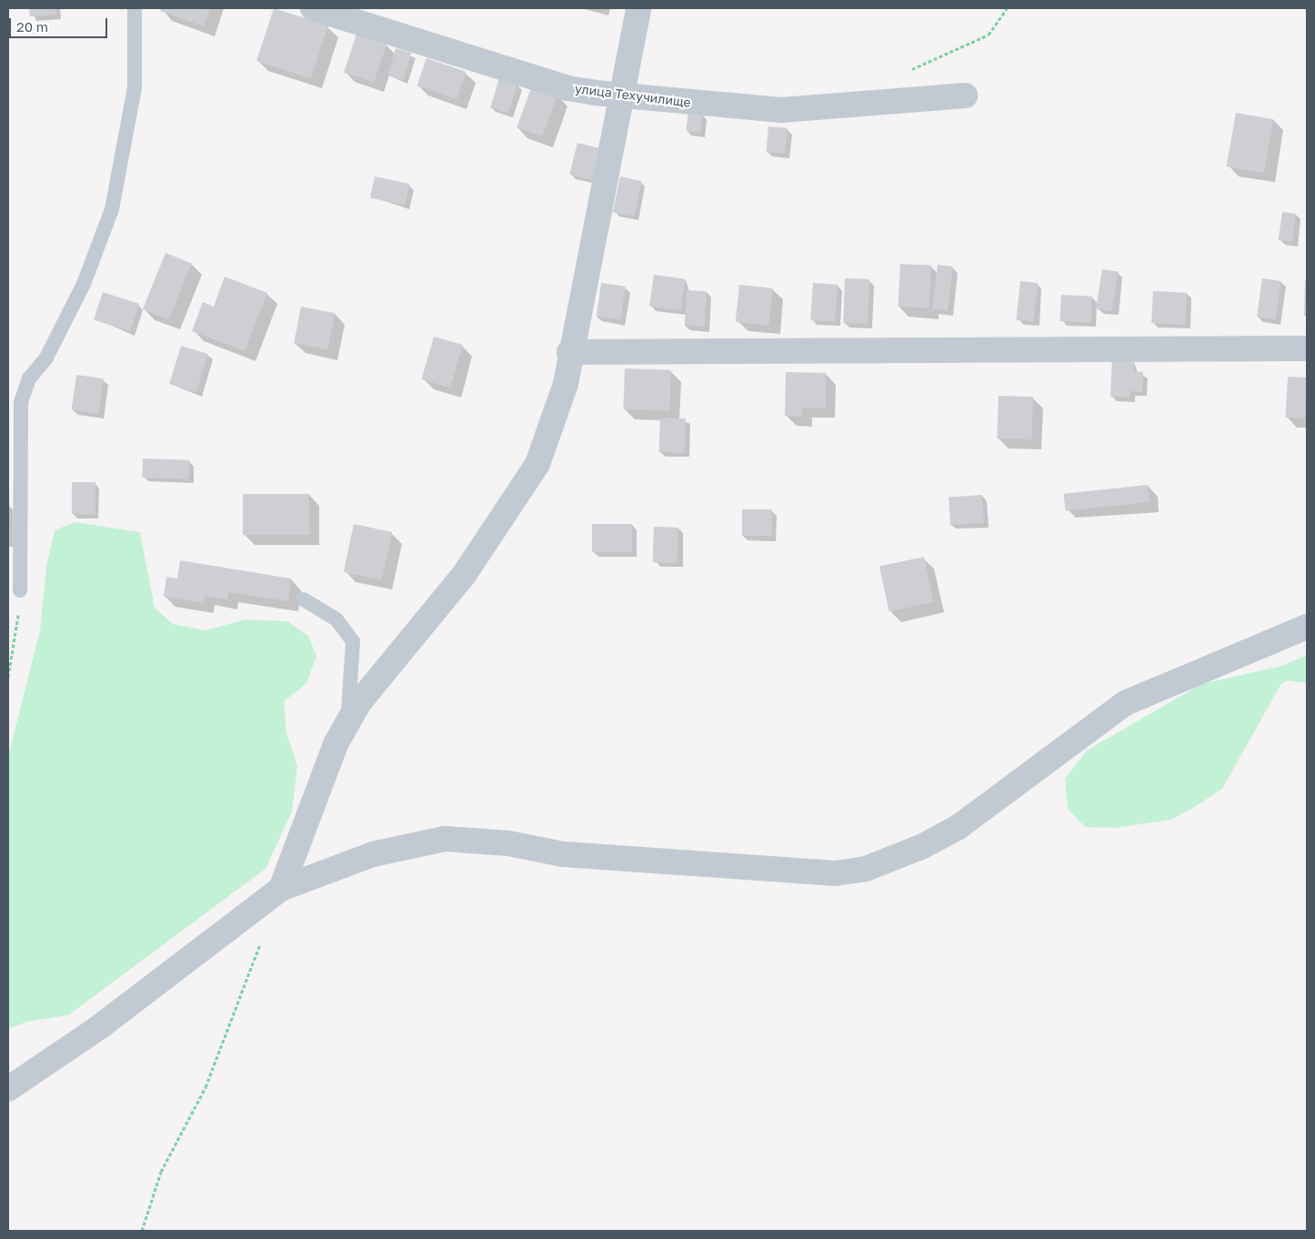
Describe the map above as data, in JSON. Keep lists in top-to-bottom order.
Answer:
{
  "streets": {
    "street": ["улица Техучилище"]
  },
  "scale_bar": "20 m"
}
